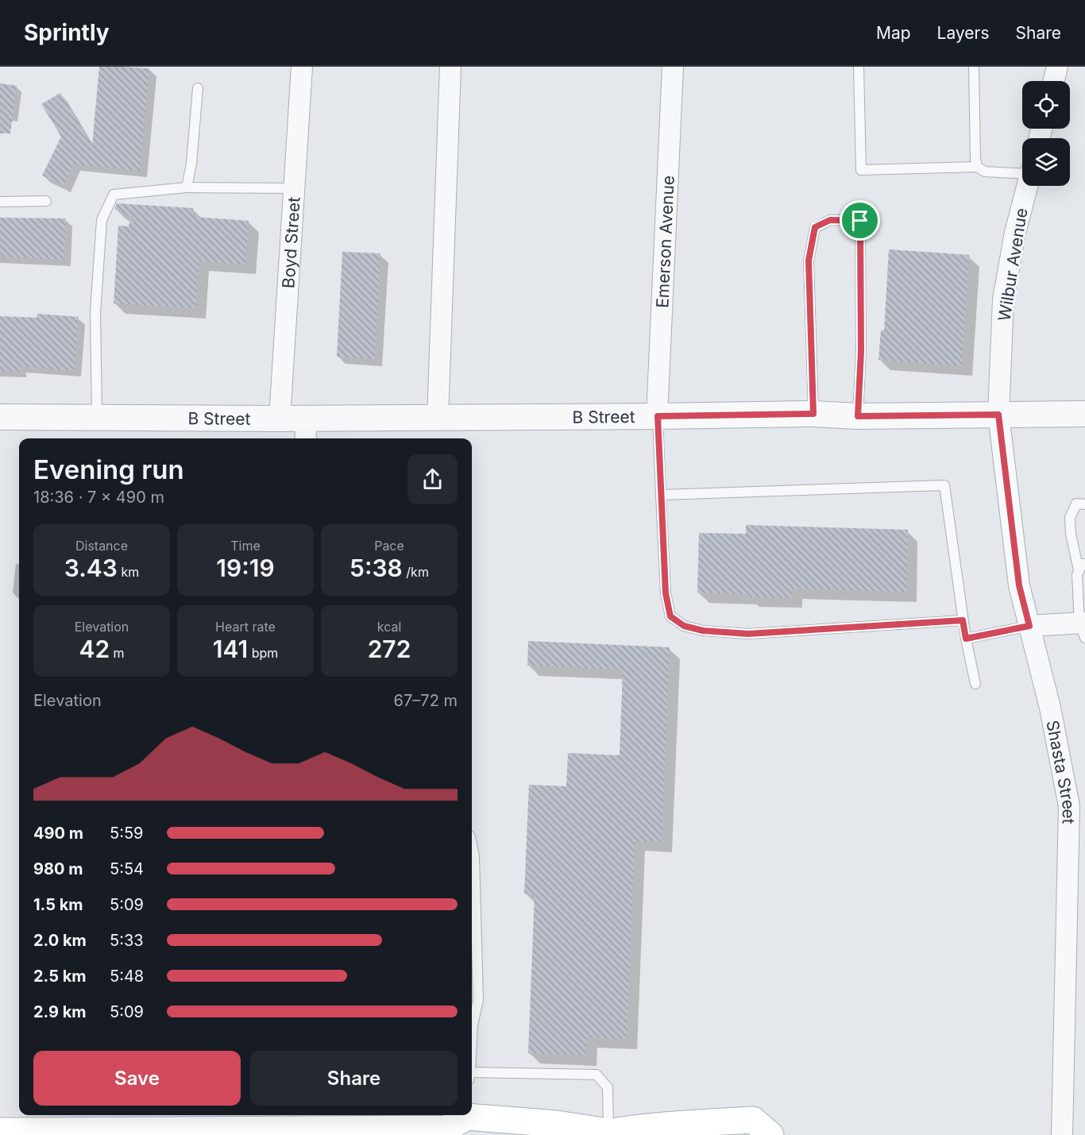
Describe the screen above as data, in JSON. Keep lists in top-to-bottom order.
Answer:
{
  "streets": {
    "street": [
      "Emerson Avenue",
      "Boyd Street",
      "Wilbur Avenue",
      "B Street",
      "Shasta Street"
    ]
  },
  "crossings": [
    ["Emerson Avenue", "B Street"],
    ["Boyd Street", "B Street"],
    ["Wilbur Avenue", "B Street"],
    ["Wilbur Avenue", "Shasta Street"],
    ["B Street", "Shasta Street"]
  ],
  "page": {
    "header": "Sprintly",
    "nav": ["Map", "Layers", "Share"],
    "heading": ["Evening run", "18:36 · 7 × 490 m"],
    "stats": [
      ["Distance", "3.43 km"],
      ["Time", "19:19"],
      ["Pace", "5:38 /km"],
      ["Elevation", "42 m"],
      ["Heart rate", "141 bpm"],
      ["kcal", "272"]
    ],
    "chart": ["Elevation", "67–72 m"],
    "list": [
      {
        "name": "490 m",
        "note": "5:59"
      },
      {
        "name": "980 m",
        "note": "5:54"
      },
      {
        "name": "1.5 km",
        "note": "5:09"
      },
      {
        "name": "2.0 km",
        "note": "5:33"
      },
      {
        "name": "2.5 km",
        "note": "5:48"
      },
      {
        "name": "2.9 km",
        "note": "5:09"
      }
    ],
    "buttons": ["Save", "Share"]
  }
}
